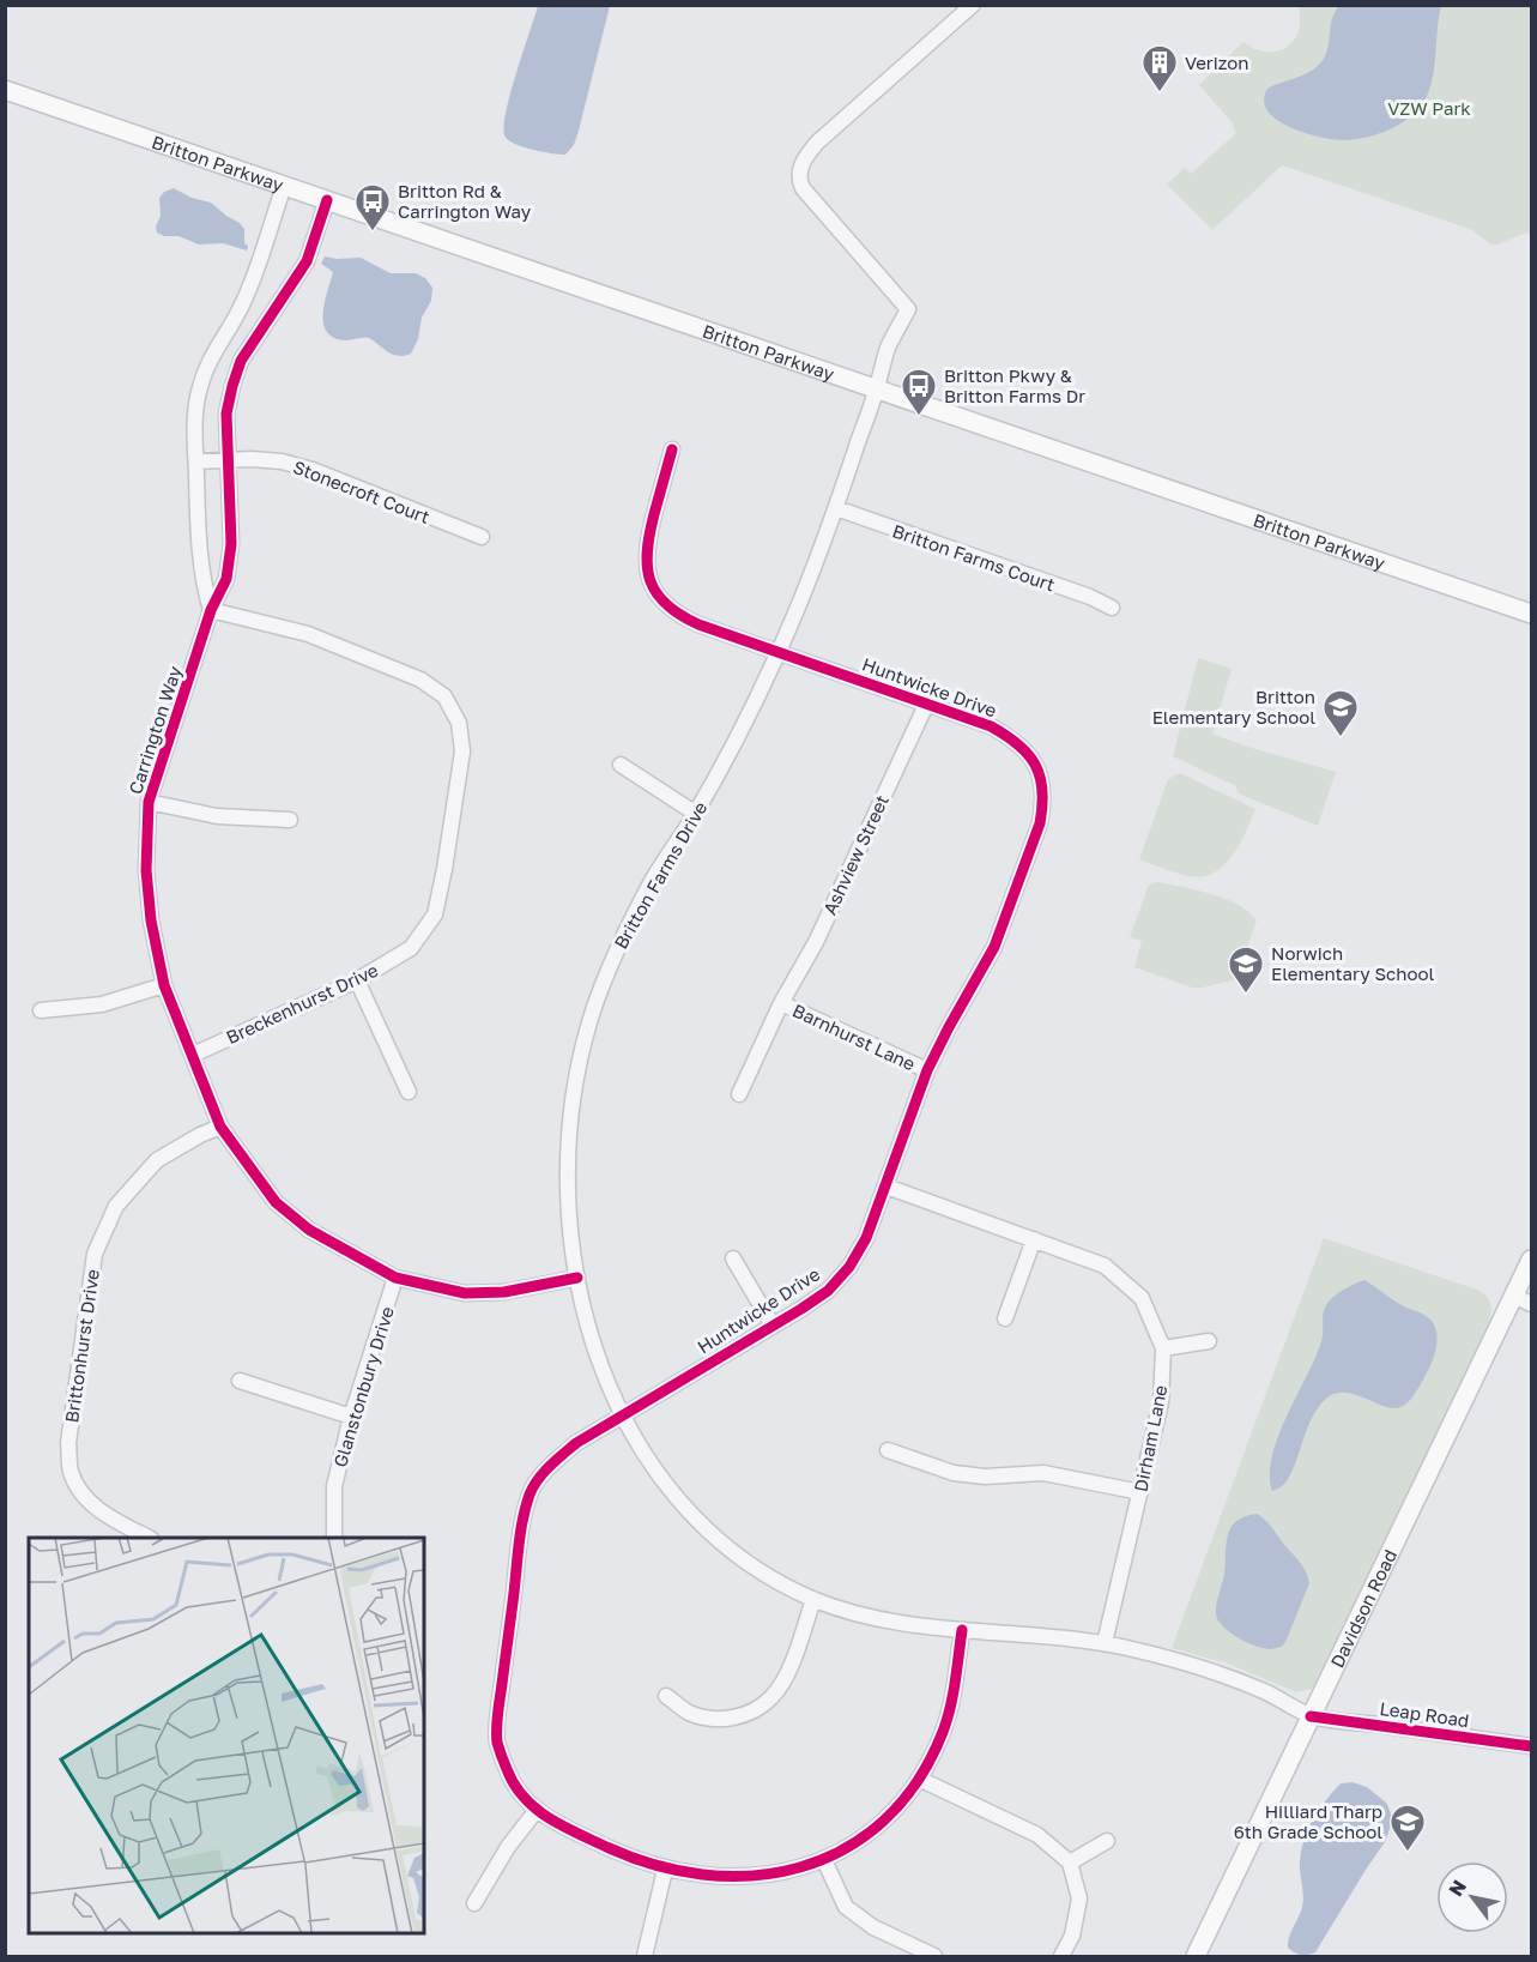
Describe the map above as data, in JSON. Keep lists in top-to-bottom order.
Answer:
{
  "streets": {
    "main road": ["Britton Parkway", "Davidson Road"],
    "street": [
      "Stonecroft Court",
      "Britton Farms Court",
      "Huntwicke Drive",
      "Carrington Way",
      "Ashview Street",
      "Britton Farms Drive",
      "Breckenhurst Drive",
      "Barnhurst Lane",
      "Brittonhurst Drive",
      "Glanstonbury Drive",
      "Dirham Lane",
      "Leap Road"
    ]
  },
  "crossings": [
    ["Britton Parkway", "Carrington Way"],
    ["Britton Parkway", "Britton Farms Drive"],
    ["Stonecroft Court", "Carrington Way"],
    ["Britton Farms Court", "Britton Farms Drive"],
    ["Huntwicke Drive", "Ashview Street"],
    ["Huntwicke Drive", "Britton Farms Drive"],
    ["Huntwicke Drive", "Barnhurst Lane"],
    ["Huntwicke Drive", "Dirham Lane"],
    ["Carrington Way", "Britton Farms Drive"],
    ["Carrington Way", "Breckenhurst Drive"],
    ["Carrington Way", "Brittonhurst Drive"],
    ["Carrington Way", "Glanstonbury Drive"],
    ["Ashview Street", "Barnhurst Lane"],
    ["Britton Farms Drive", "Dirham Lane"],
    ["Britton Farms Drive", "Davidson Road"],
    ["Britton Farms Drive", "Leap Road"],
    ["Davidson Road", "Leap Road"]
  ],
  "parks": ["VZW Park"],
  "places": {
    "building": ["Verizon"],
    "bus stop": ["Britton Rd & Carrington Way", "Britton Pkwy & Britton Farms Dr"],
    "school or university": ["Britton Elementary School", "Norwich Elementary School", "Hilliard Tharp 6th Grade School"]
  },
  "north": "top left"
}
